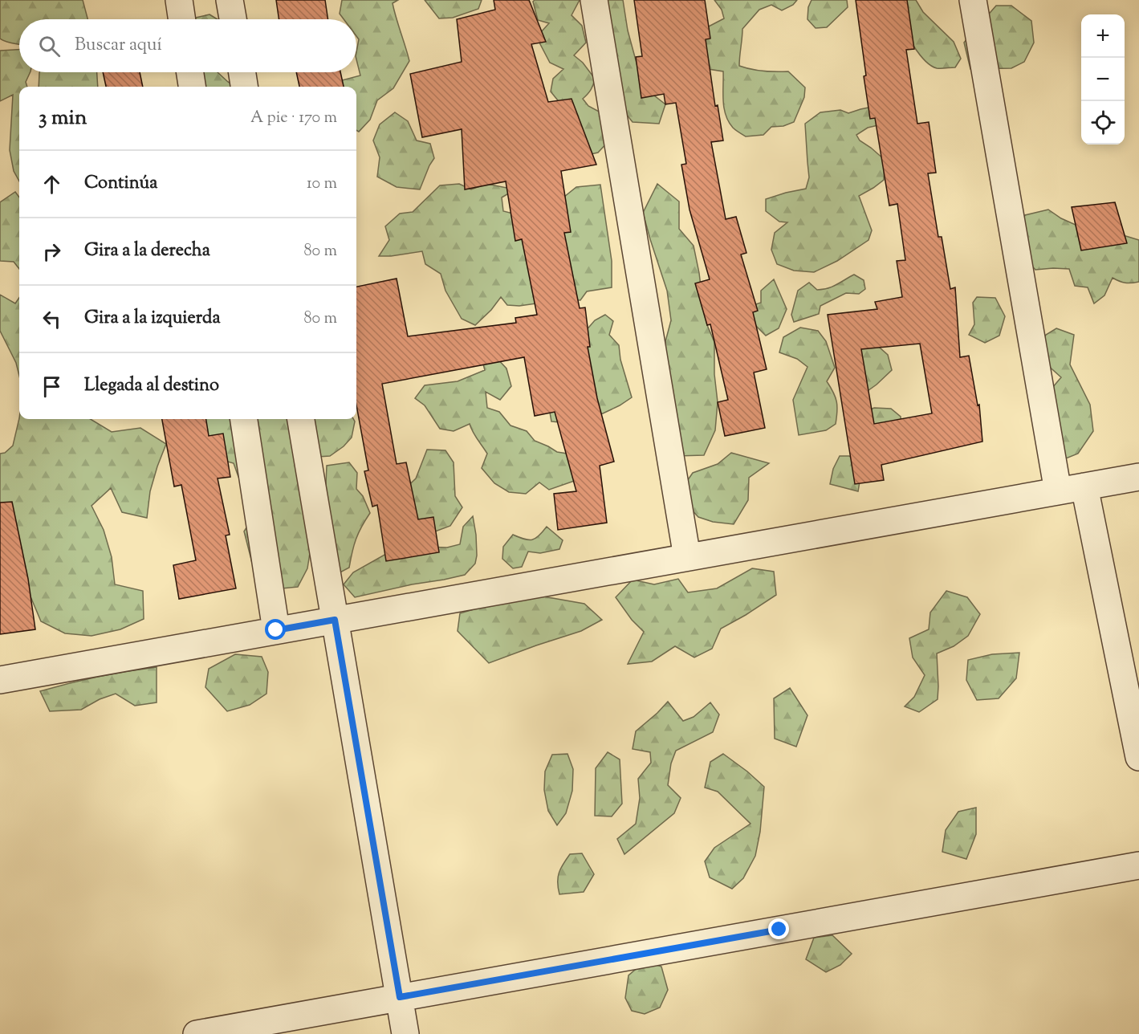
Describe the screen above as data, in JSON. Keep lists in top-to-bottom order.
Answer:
{
  "page": {
    "map_buttons": ["+", "−"],
    "search": "Buscar aquí",
    "heading": ["3 min", "A pie · 170 m"],
    "list": [
      ["Continúa", "10 m"],
      ["Gira a la derecha", "80 m"],
      ["Gira a la izquierda", "80 m"],
      "Llegada al destino"
    ]
  }
}
